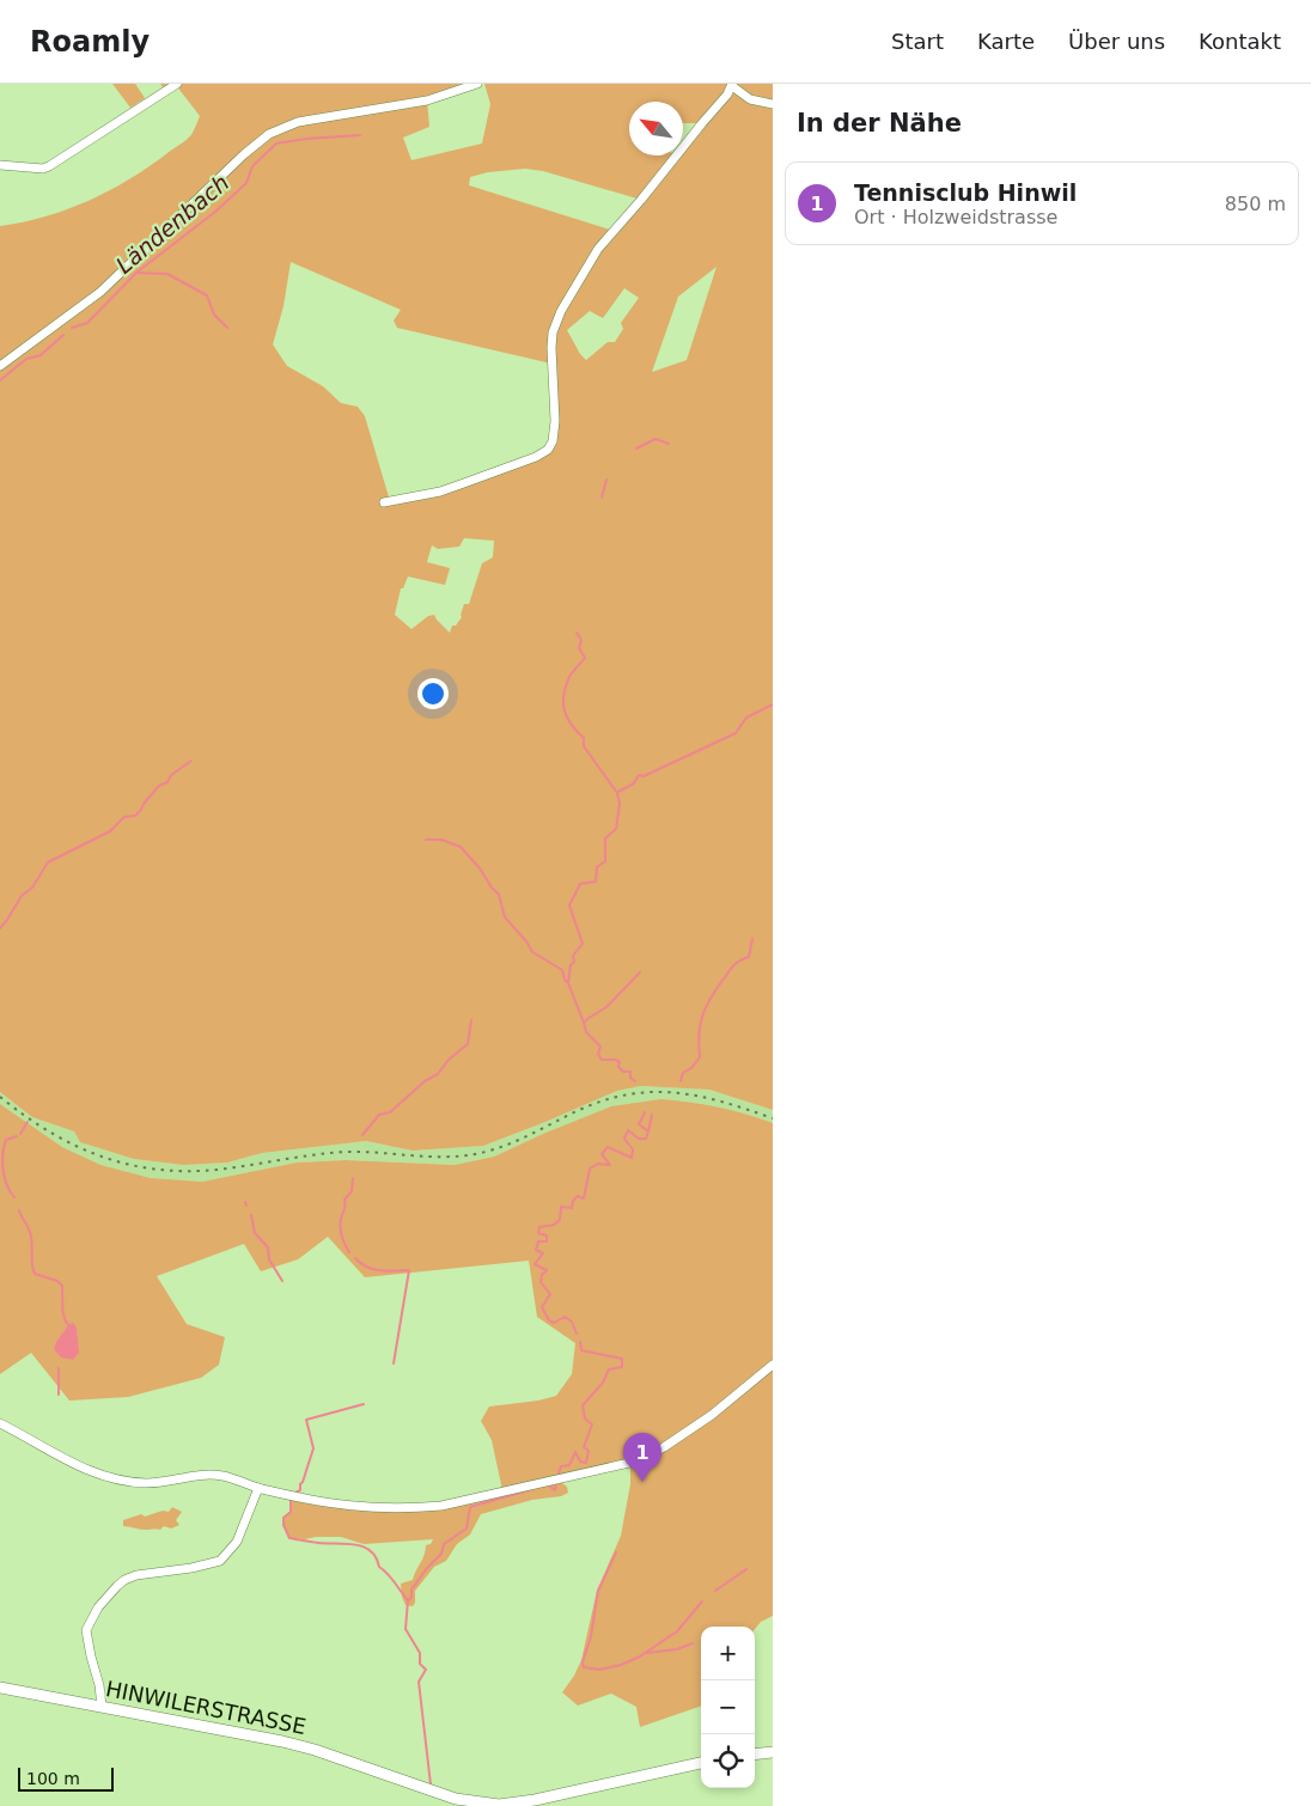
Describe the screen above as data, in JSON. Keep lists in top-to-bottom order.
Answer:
{
  "streets": {
    "main road": ["HINWILERSTRASSE"]
  },
  "water": ["Ländenbach"],
  "scale_bar": "100 m",
  "north": "top left",
  "page": {
    "header": "Roamly",
    "nav": [
      "Start",
      "Karte",
      "Über uns",
      "Kontakt"
    ],
    "heading": "In der Nähe",
    "list": [
      {
        "mark": "1",
        "name": "Tennisclub Hinwil",
        "note": "Ort · Holzweidstrasse",
        "value": "850 m"
      }
    ],
    "pins": "1",
    "map_buttons": ["+", "−"],
    "scale": "100 m"
  }
}
